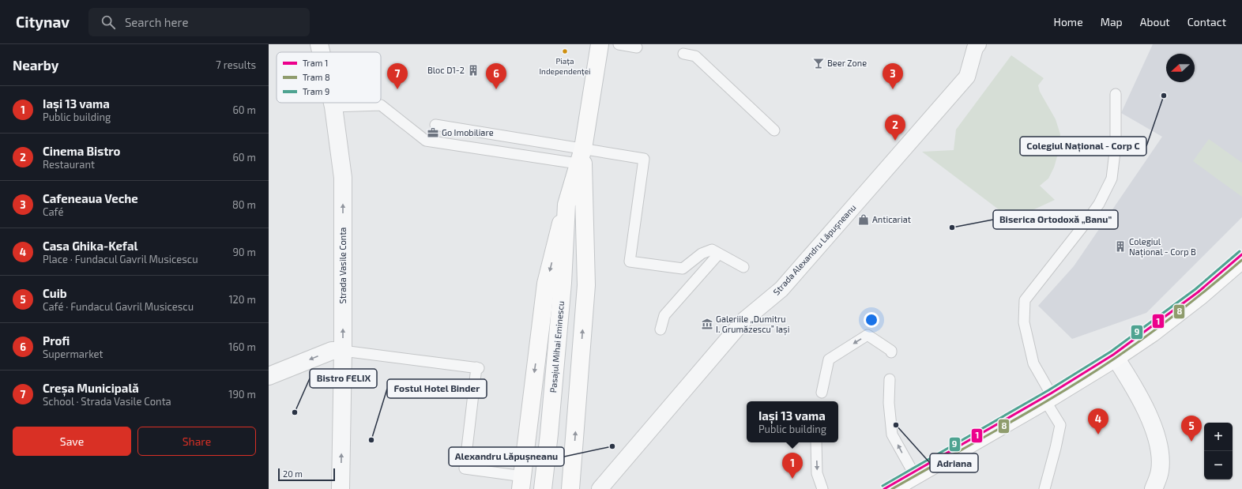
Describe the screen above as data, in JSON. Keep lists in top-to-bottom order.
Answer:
{
  "streets": {
    "main road": ["Pasajul Mihai Eminescu"],
    "street": ["Strada Alexandru Lăpușneanu", "Strada Vasile Conta"]
  },
  "one_way": ["Strada Vasile Conta"],
  "places": {
    "other": [
      "Piața Independenței",
      "Colegiul Național - Corp C",
      "Biserica Ortodoxă „Banu”",
      "Bistro FELIX",
      "Adriana",
      "Fostul Hotel Binder",
      "Alexandru Lăpușneanu"
    ],
    "bar": ["Beer Zone"],
    "building": ["Bloc D1-2", "Colegiul Național - Corp B"],
    "office": ["Go Imobiliare"],
    "shop": ["Anticariat"],
    "museum": ["Galeriile „Dumitru I. Grumăzescu” Iași"]
  },
  "lines": ["tram line 9", "tram line 1", "tram line 8"],
  "legend": ["Tram 1", "Tram 8", "Tram 9"],
  "scale_bar": "20 m",
  "north": "left",
  "page": {
    "header": "Citynav",
    "search": "Search here",
    "nav": [
      "Home",
      "Map",
      "About",
      "Contact"
    ],
    "heading": ["Nearby", "7 results"],
    "pins": [
      "3",
      "6",
      "7",
      "2",
      "4",
      "5",
      "1"
    ],
    "list": [
      {
        "mark": "1",
        "name": "Iași 13 vama",
        "note": "Public building",
        "value": "60 m"
      },
      {
        "mark": "2",
        "name": "Cinema Bistro",
        "note": "Restaurant",
        "value": "60 m"
      },
      {
        "mark": "3",
        "name": "Cafeneaua Veche",
        "note": "Café",
        "value": "80 m"
      },
      {
        "mark": "4",
        "name": "Casa Ghika-Kefal",
        "note": "Place · Fundacul Gavril Musicescu",
        "value": "90 m"
      },
      {
        "mark": "5",
        "name": "Cuib",
        "note": "Café · Fundacul Gavril Musicescu",
        "value": "120 m"
      },
      {
        "mark": "6",
        "name": "Profi",
        "note": "Supermarket",
        "value": "160 m"
      },
      {
        "mark": "7",
        "name": "Creșa Municipală",
        "note": "School · Strada Vasile Conta",
        "value": "190 m"
      }
    ],
    "popup": ["Iași 13 vama", "Public building"],
    "buttons": ["Save", "Share"],
    "map_buttons": ["+", "−"],
    "scale": "20 m"
  }
}
